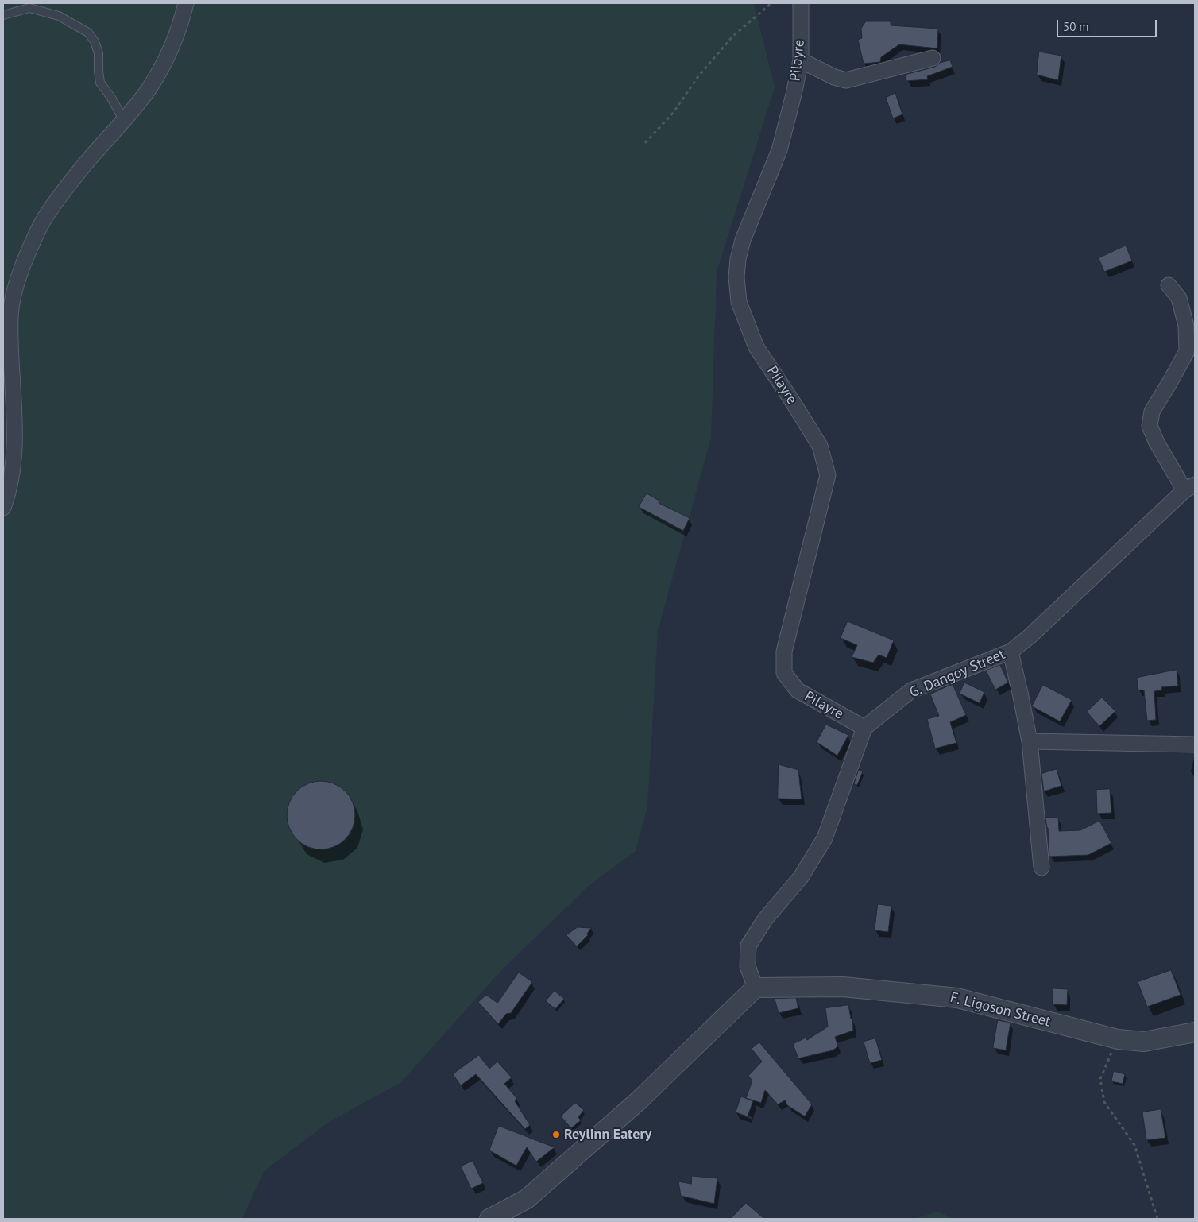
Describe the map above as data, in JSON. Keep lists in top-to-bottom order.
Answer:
{
  "streets": {
    "street": ["Pilayre", "G. Dangoy Street", "F. Ligoson Street"]
  },
  "crossings": [
    ["Pilayre", "G. Dangoy Street"]
  ],
  "places": ["Reylinn Eatery"],
  "scale_bar": "50 m"
}
